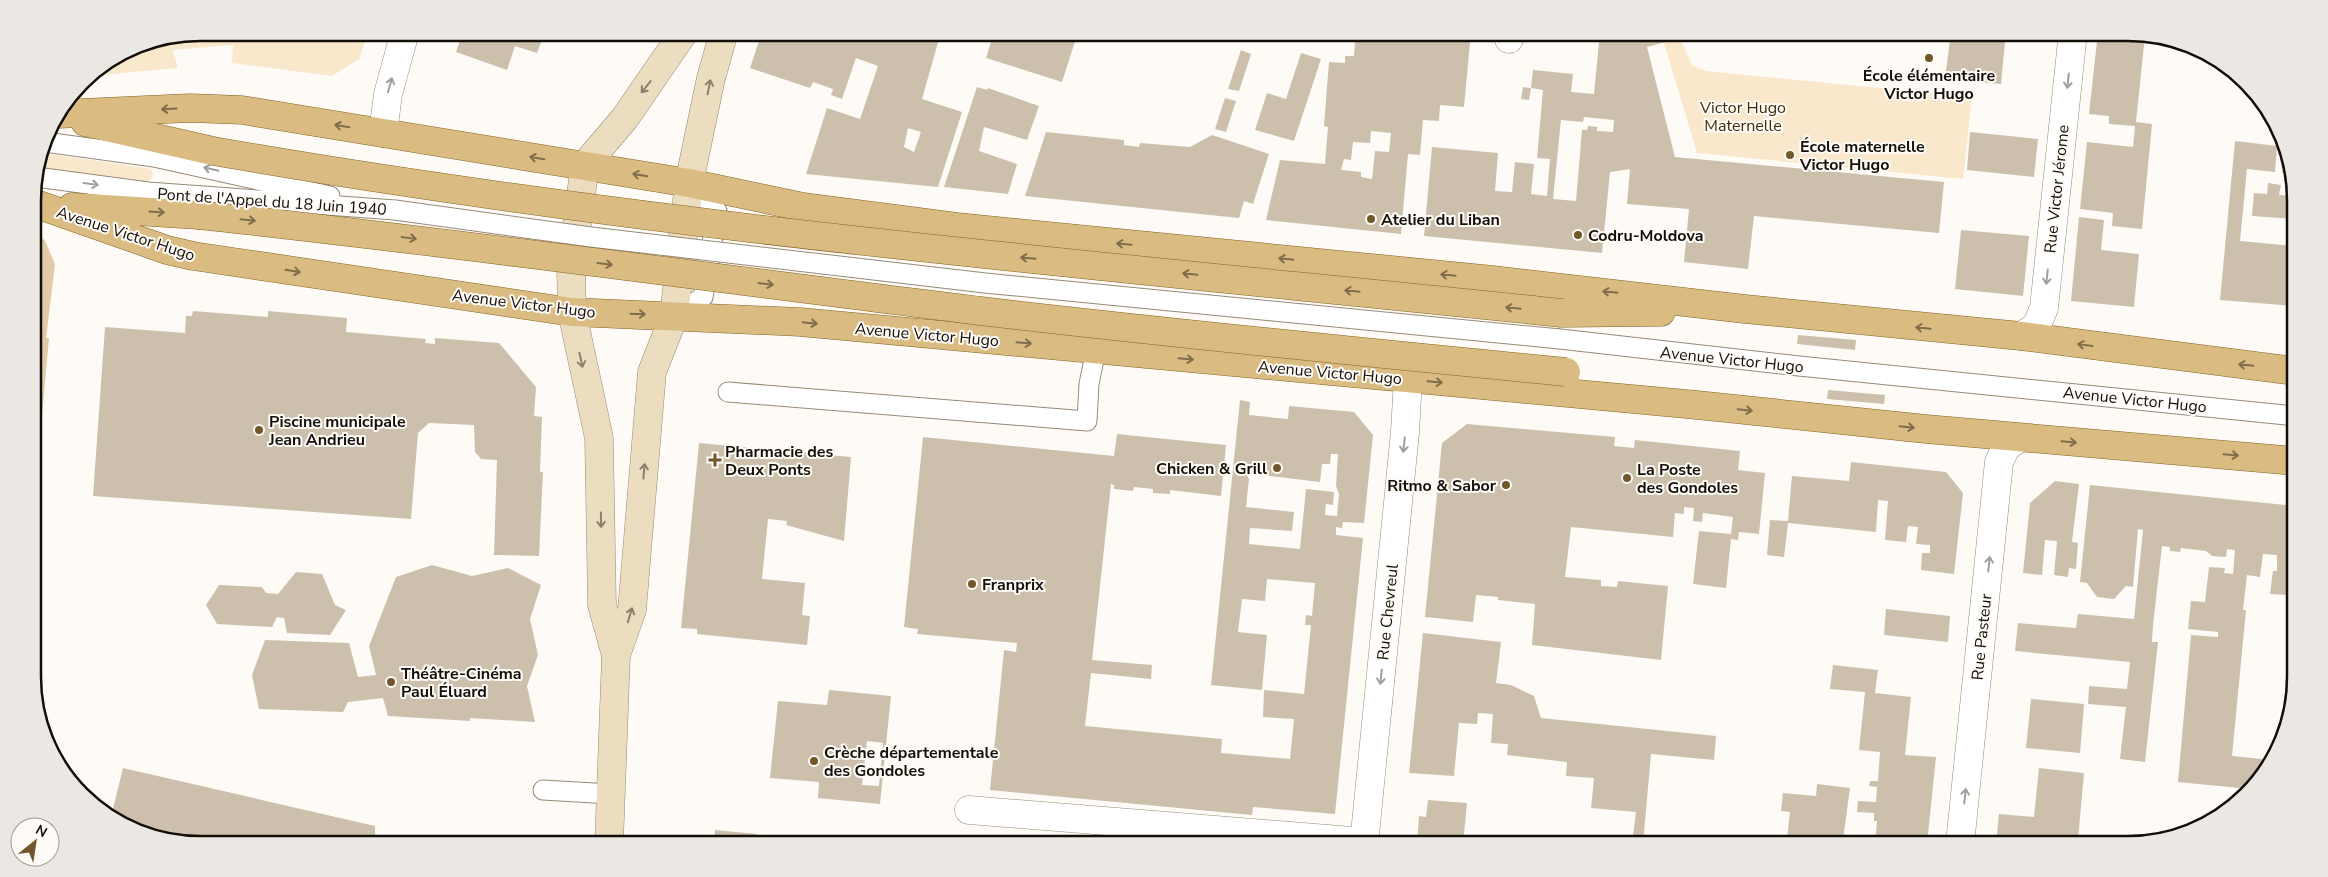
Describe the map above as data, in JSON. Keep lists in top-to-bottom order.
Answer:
{
  "streets": {
    "main road": ["Avenue Victor Hugo"],
    "street": ["Rue Victor Jérome", "Rue Chevreul", "Rue Pasteur"],
    "lane": ["Pont de l'Appel du 18 Juin 1940"]
  },
  "crossings": [
    ["Rue Victor Jérome", "Avenue Victor Hugo"],
    ["Pont de l'Appel du 18 Juin 1940", "Avenue Victor Hugo"],
    ["Avenue Victor Hugo", "Rue Chevreul"],
    ["Avenue Victor Hugo", "Rue Pasteur"]
  ],
  "one_way": ["Rue Victor Jérome", "Rue Chevreul", "Rue Pasteur"],
  "parks": ["Victor Hugo Maternelle"],
  "places": {
    "other": [
      "École élémentaire Victor Hugo",
      "École maternelle Victor Hugo",
      "Atelier du Liban",
      "Codru-Moldova",
      "Piscine municipale Jean Andrieu",
      "Chicken & Grill",
      "La Poste des Gondoles",
      "Ritmo & Sabor",
      "Franprix",
      "Théâtre-Cinéma Paul Éluard",
      "Crèche départementale des Gondoles"
    ],
    "health": ["Pharmacie des Deux Ponts"]
  },
  "north": "top right"
}
